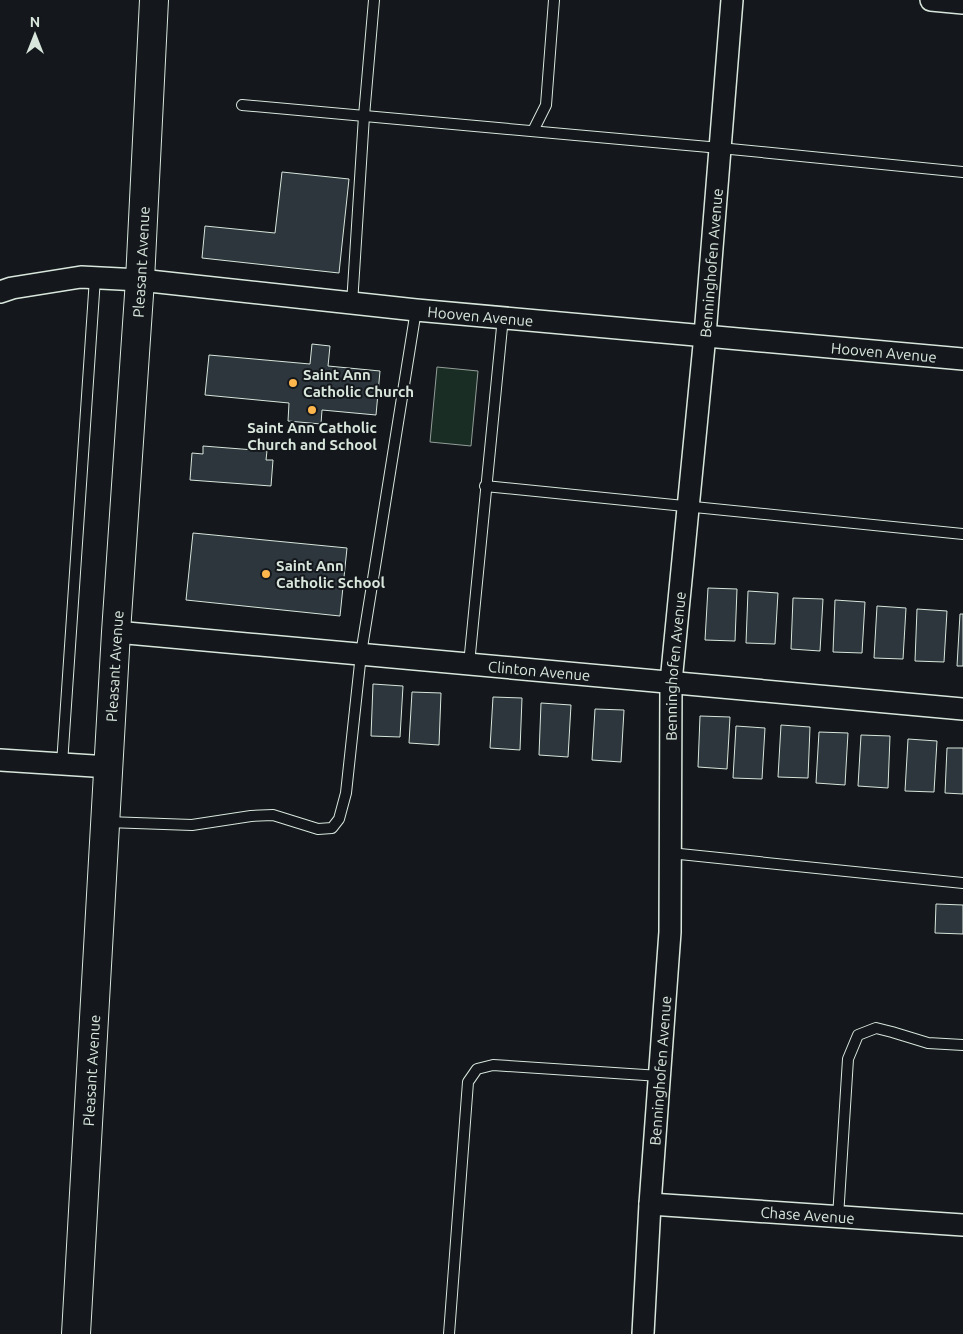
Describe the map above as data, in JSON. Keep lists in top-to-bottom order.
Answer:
{
  "streets": {
    "main road": ["Pleasant Avenue"],
    "street": [
      "Benninghofen Avenue",
      "Hooven Avenue",
      "Clinton Avenue",
      "Chase Avenue"
    ]
  },
  "crossings": [
    ["Pleasant Avenue", "Hooven Avenue"],
    ["Pleasant Avenue", "Clinton Avenue"],
    ["Benninghofen Avenue", "Hooven Avenue"],
    ["Benninghofen Avenue", "Clinton Avenue"],
    ["Benninghofen Avenue", "Chase Avenue"]
  ],
  "places": ["Saint Ann Catholic Church", "Saint Ann Catholic Church and School", "Saint Ann Catholic School"],
  "north": "top"
}
